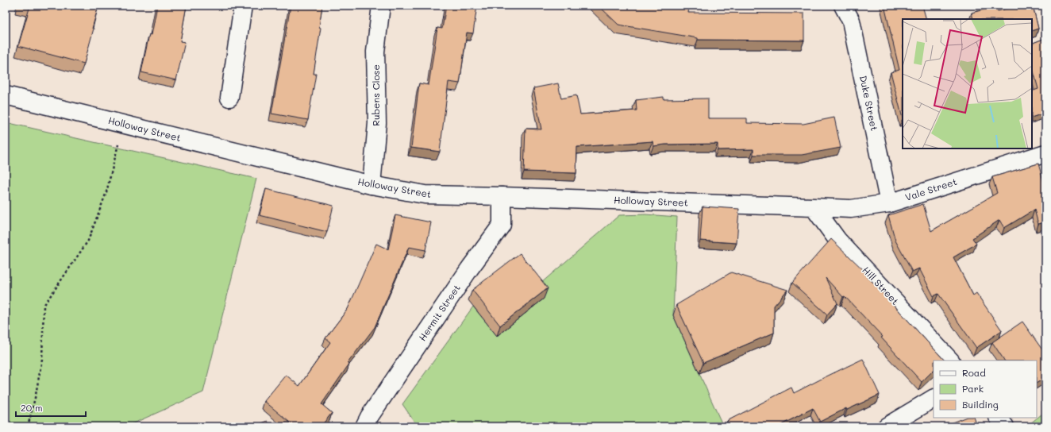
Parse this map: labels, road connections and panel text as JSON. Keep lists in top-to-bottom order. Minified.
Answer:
{"streets":{"street":["Rubens Close","Duke Street","Holloway Street","Vale Street","Hill Street","Hermit Street"]},"crossings":[["Rubens Close","Holloway Street"],["Duke Street","Vale Street"],["Holloway Street","Vale Street"],["Holloway Street","Hill Street"],["Holloway Street","Hermit Street"],["Vale Street","Hill Street"]],"legend":["Road","Park","Building"],"scale_bar":"20 m"}
